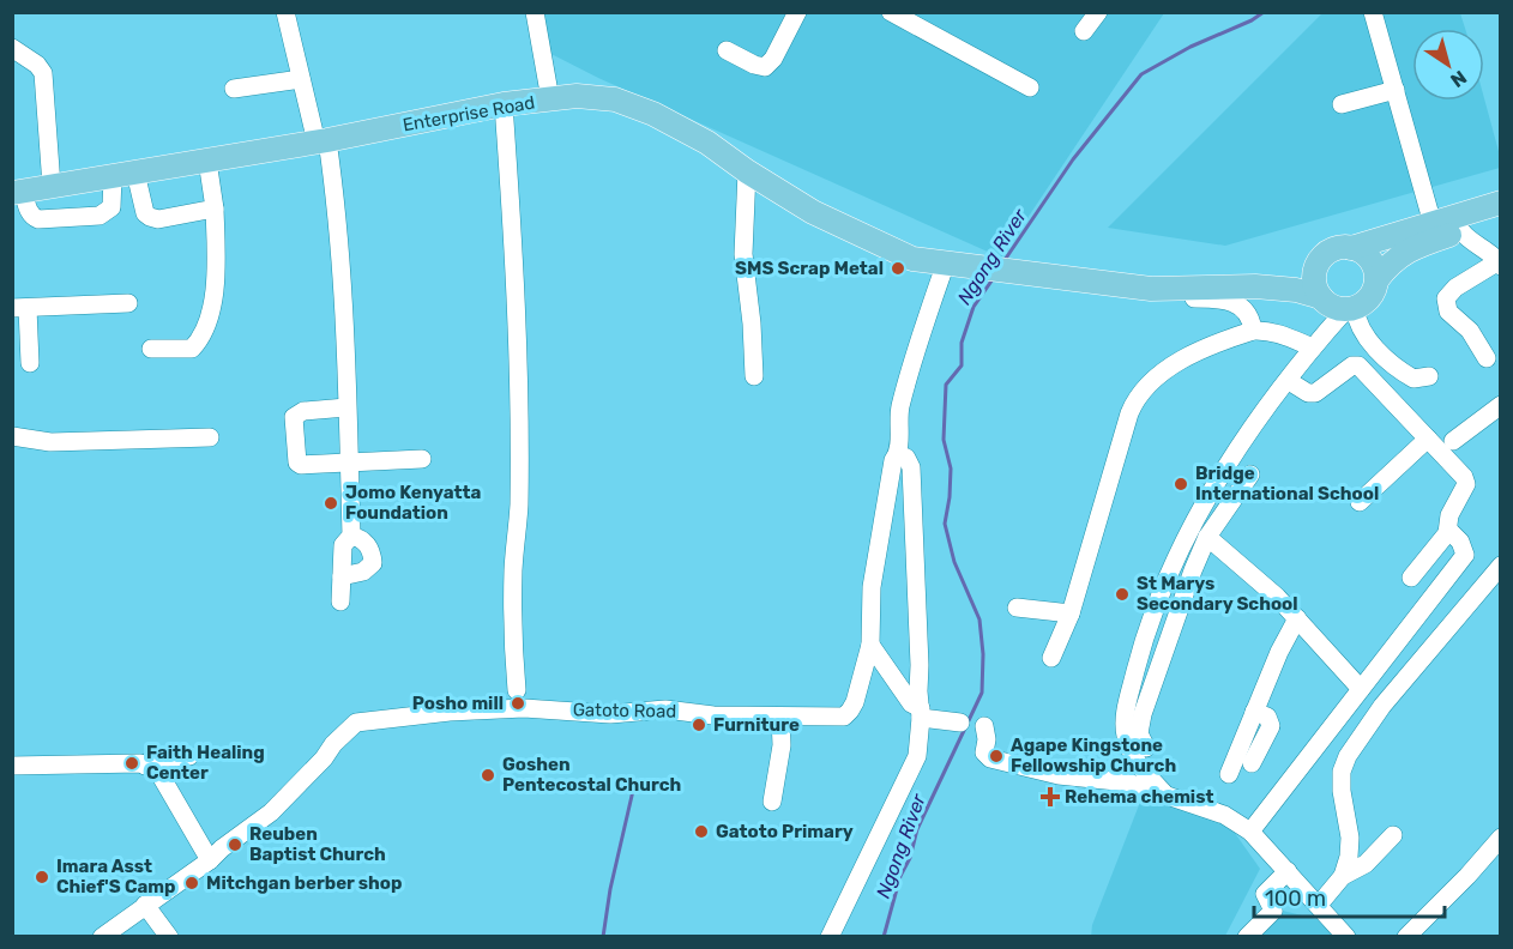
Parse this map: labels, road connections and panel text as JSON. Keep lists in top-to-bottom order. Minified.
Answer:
{"streets":{"main road":["Enterprise Road"],"street":["Gatoto Road"]},"crossings":[["Enterprise Road","Gatoto Road"]],"water":["Ngong River"],"places":{"other":["SMS Scrap Metal","Bridge International School","Jomo Kenyatta Foundation","St Marys Secondary School","Posho mill","Furniture","Agape Kingstone Fellowship Church","Faith Healing Center","Goshen Pentecostal Church","Gatoto Primary","Reuben Baptist Church","Imara Asst Chief'S Camp","Mitchgan berber shop"],"health":["Rehema chemist"]},"scale_bar":"100 m","north":"bottom right"}
